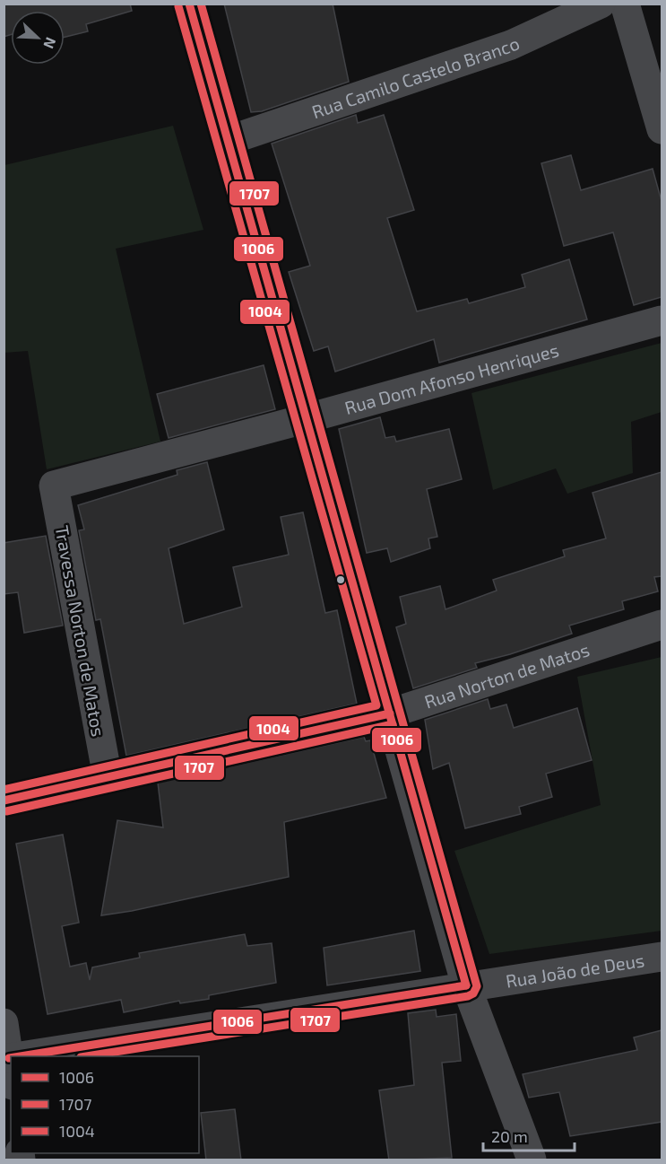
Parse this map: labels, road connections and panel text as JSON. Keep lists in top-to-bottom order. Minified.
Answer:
{"streets":{"street":["Rua Camilo Castelo Branco","Rua Dom Afonso Henriques","Travessa Norton de Matos","Rua Norton de Matos","Rua João de Deus"]},"crossings":[["Rua Dom Afonso Henriques","Travessa Norton de Matos"],["Travessa Norton de Matos","Rua Norton de Matos"]],"lines":["transit line 1006","transit line 1707","transit line 1004"],"legend":["1006","1707","1004"],"scale_bar":"20 m","north":"bottom right"}
